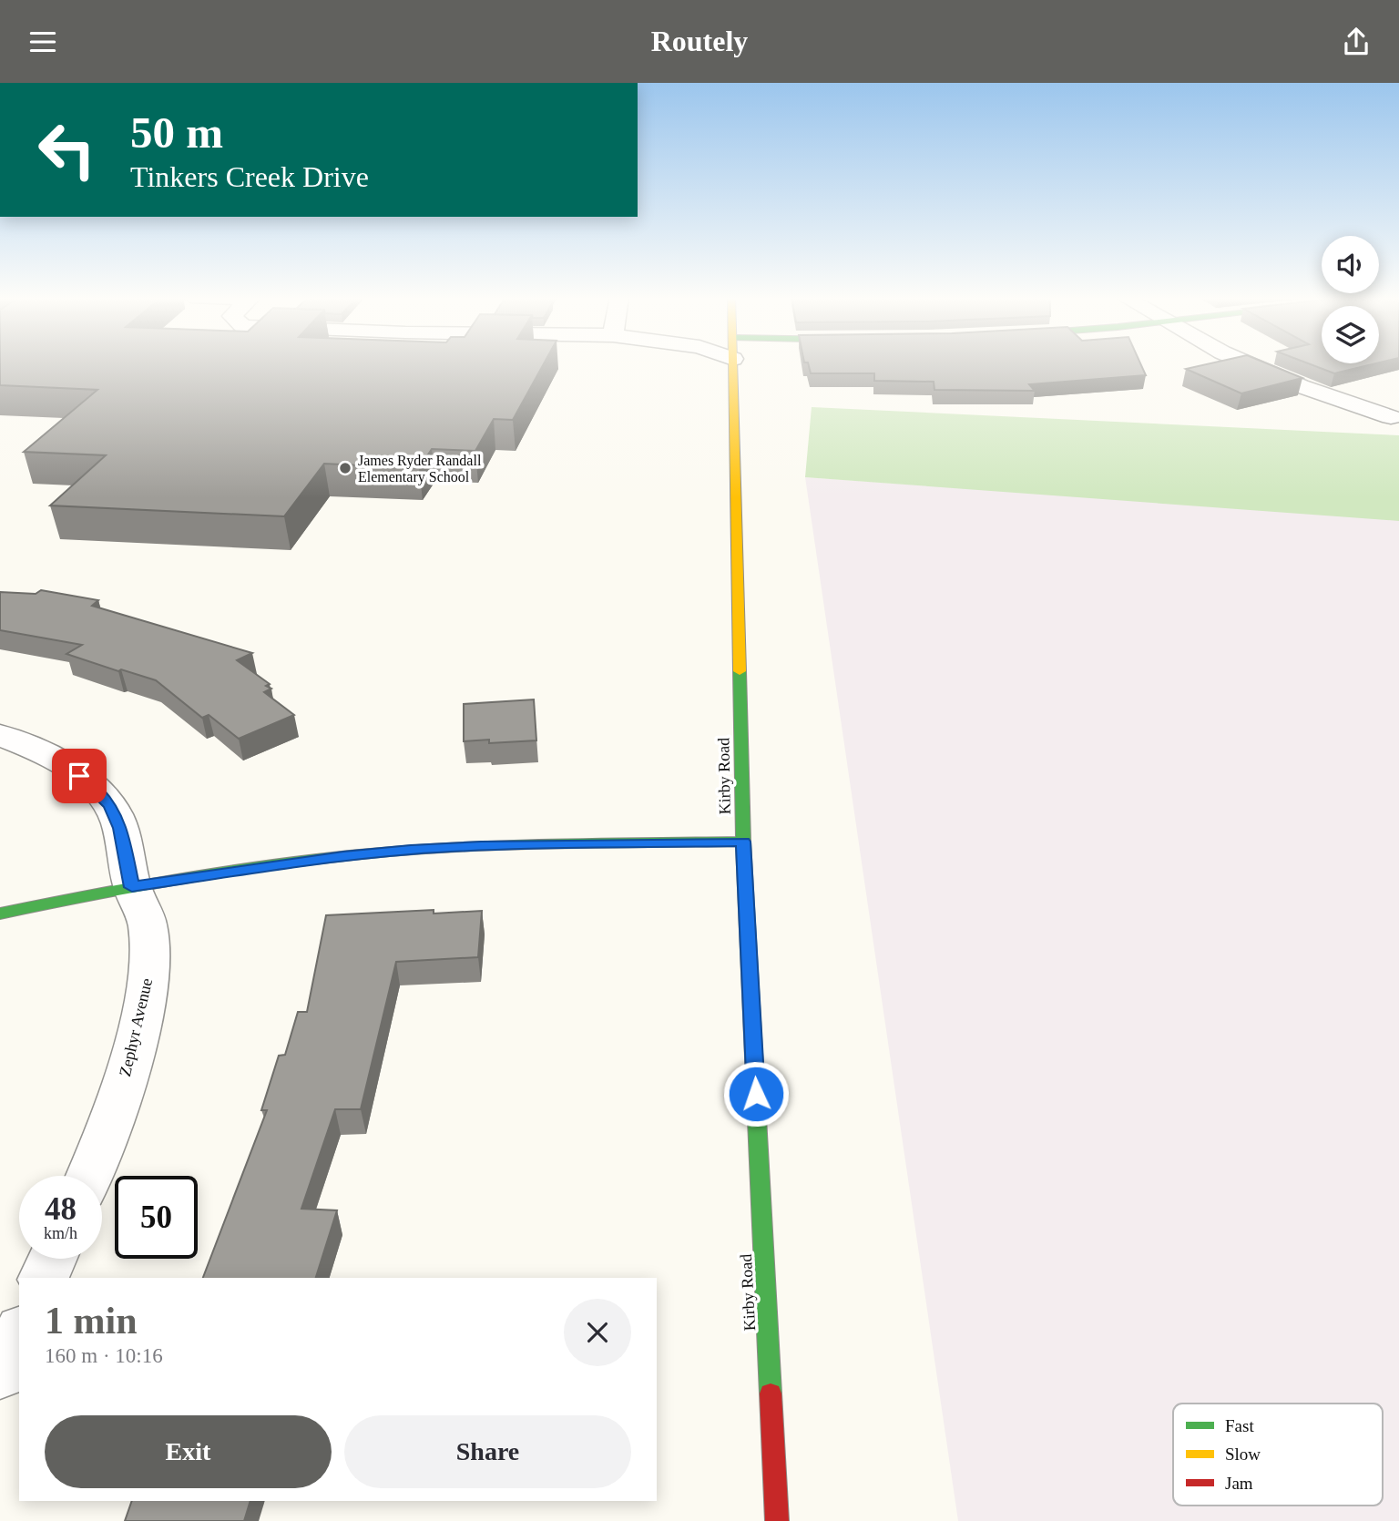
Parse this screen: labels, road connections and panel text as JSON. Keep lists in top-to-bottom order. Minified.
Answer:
{"streets":{"main road":["Kirby Road"],"street":["Zephyr Avenue"]},"places":["James Ryder Randall Elementary School"],"legend":["Fast","Slow","Jam"],"page":{"header":"Routely","turn":["50 m","Tinkers Creek Drive"],"speed":"48 km/h","limit":"50","heading":["1 min","160 m · 10:16"],"buttons":["Exit","Share"]}}
